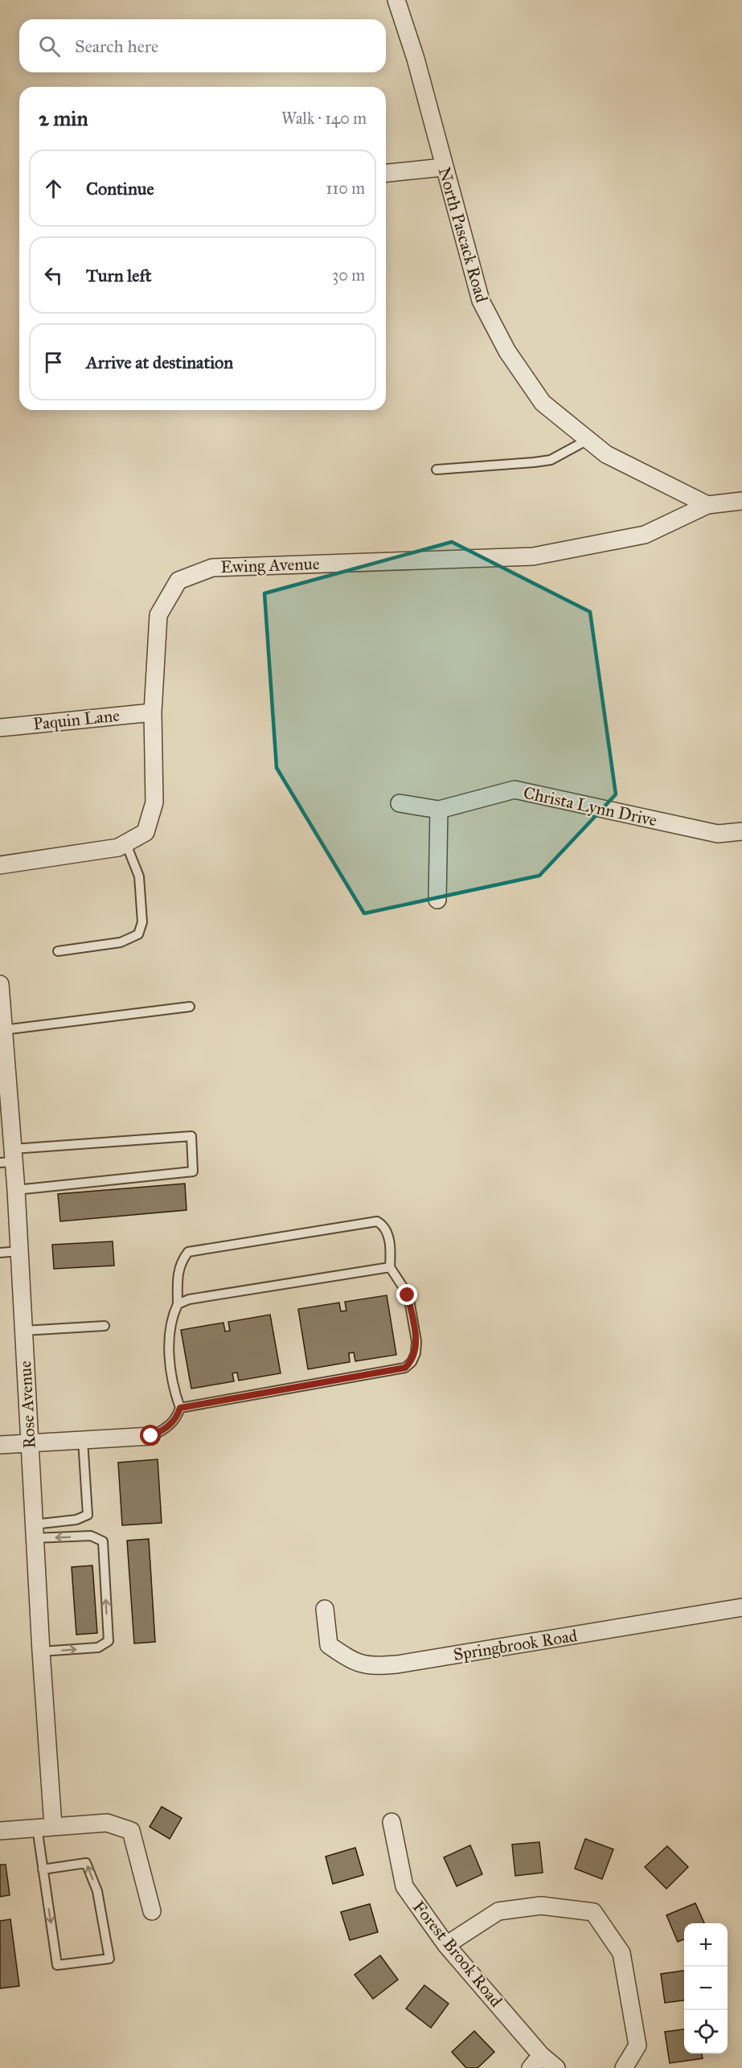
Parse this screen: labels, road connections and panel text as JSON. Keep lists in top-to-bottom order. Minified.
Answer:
{"streets":{"street":["North Pascack Road","Ewing Avenue","Paquin Lane","Christa Lynn Drive","Rose Avenue","Springbrook Road","Forest Brook Road"]},"crossings":[["North Pascack Road","Ewing Avenue"],["Ewing Avenue","Paquin Lane"]],"page":{"search":"Search here","heading":["2 min","Walk · 140 m"],"list":[["Continue","110 m"],["Turn left","30 m"],"Arrive at destination"],"map_buttons":["+","−"]}}
